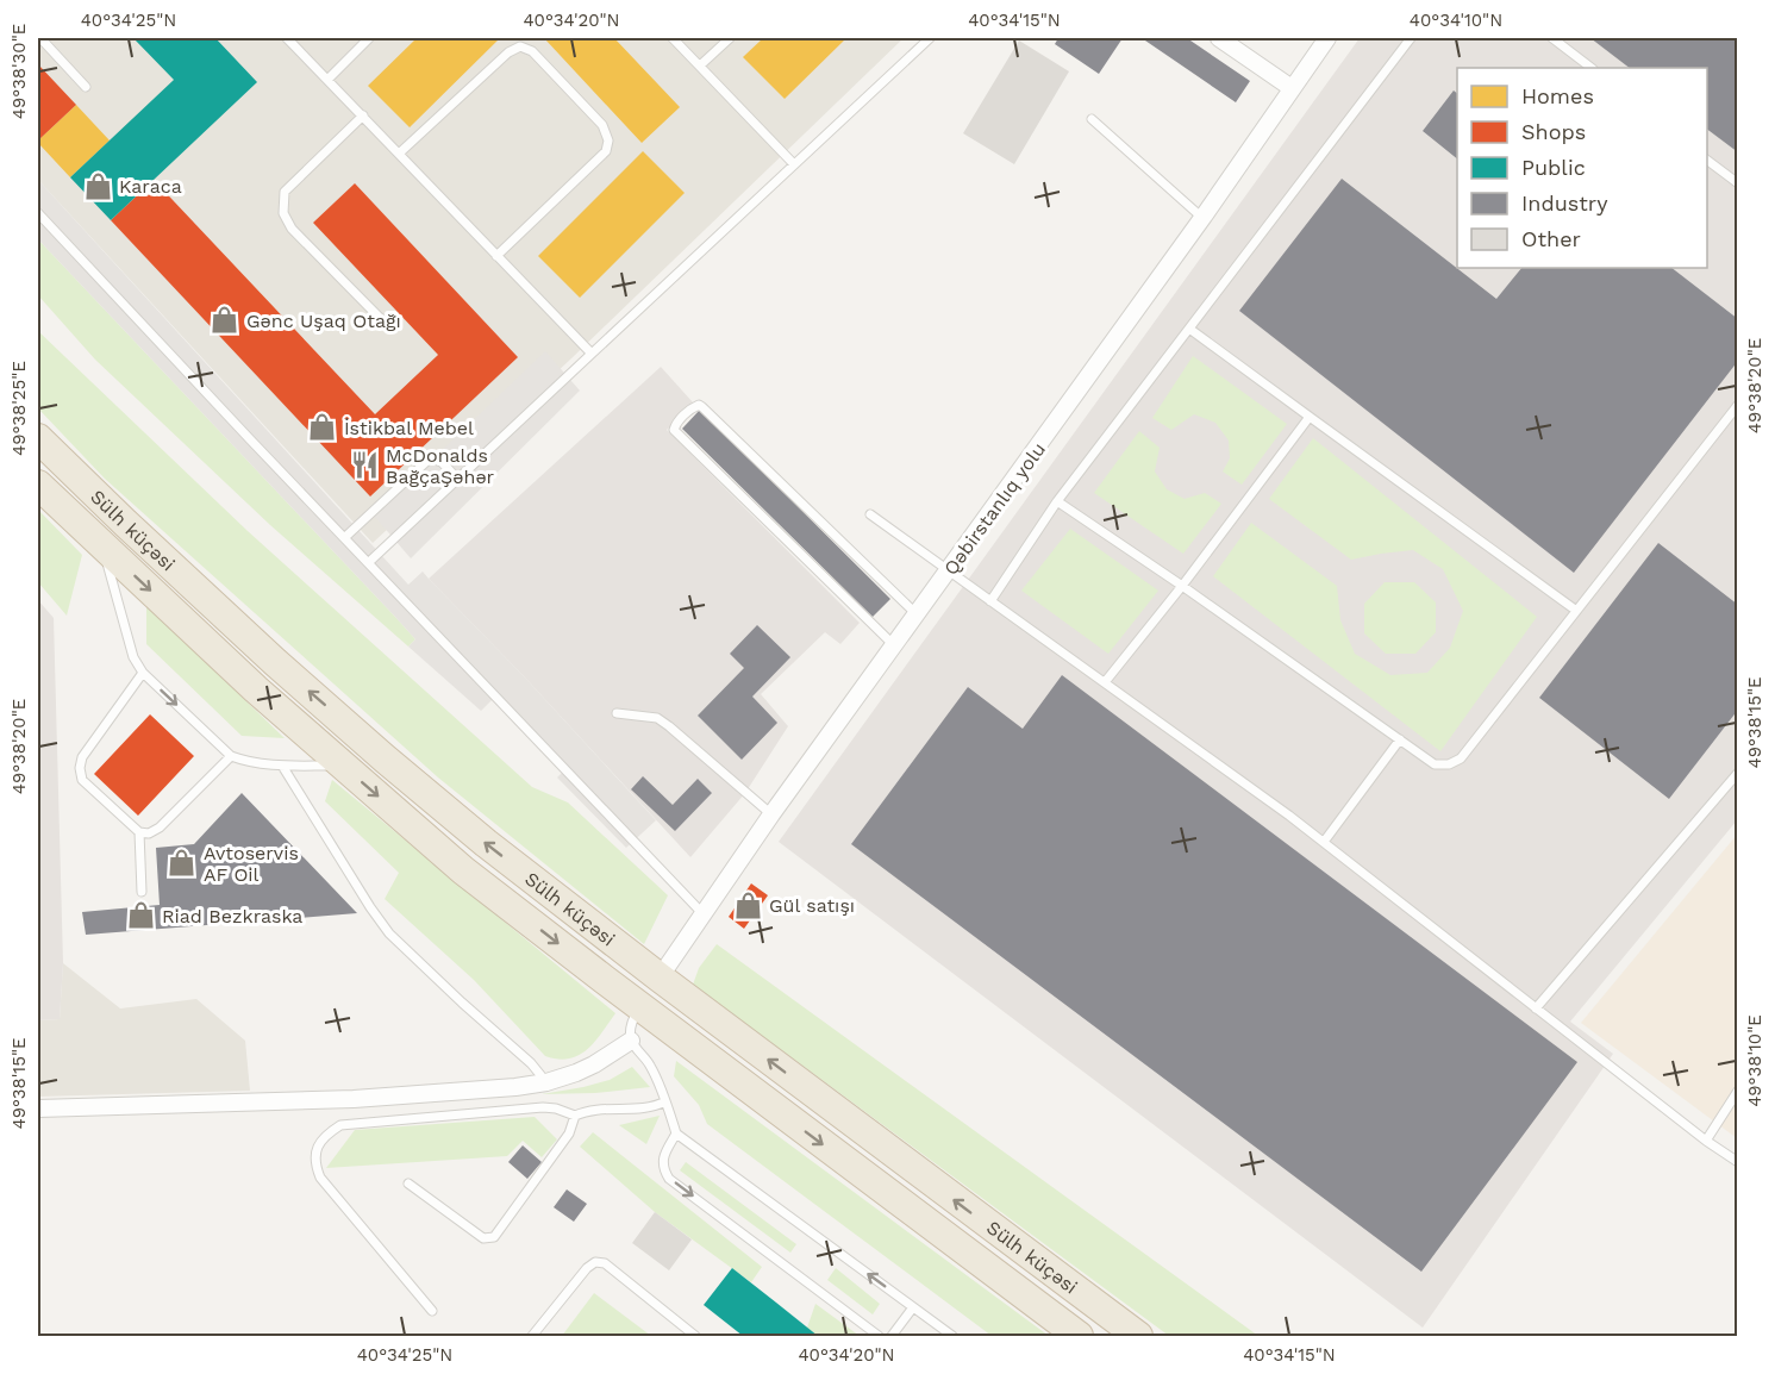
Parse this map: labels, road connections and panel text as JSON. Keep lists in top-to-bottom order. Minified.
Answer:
{"streets":{"highway":["Sülh küçəsi"],"street":["Qəbirstanlıq yolu"]},"crossings":[["Qəbirstanlıq yolu","Sülh küçəsi"]],"places":{"shop":["Karaca","Gənc Uşaq Otağı","İstikbal Mebel","Avtoservis AF Oil","Gül satışı","Riad Bezkraska"],"restaurant":["McDonalds BağçaŞəhər"]},"legend":["Homes","Shops","Public","Industry","Other"],"coordinates":["40°34'25\"N","40°34'20\"N","40°34'15\"N","40°34'10\"N","49°38'30\"E","49°38'20\"E","49°38'25\"E","49°38'15\"E","49°38'10\"E"]}
